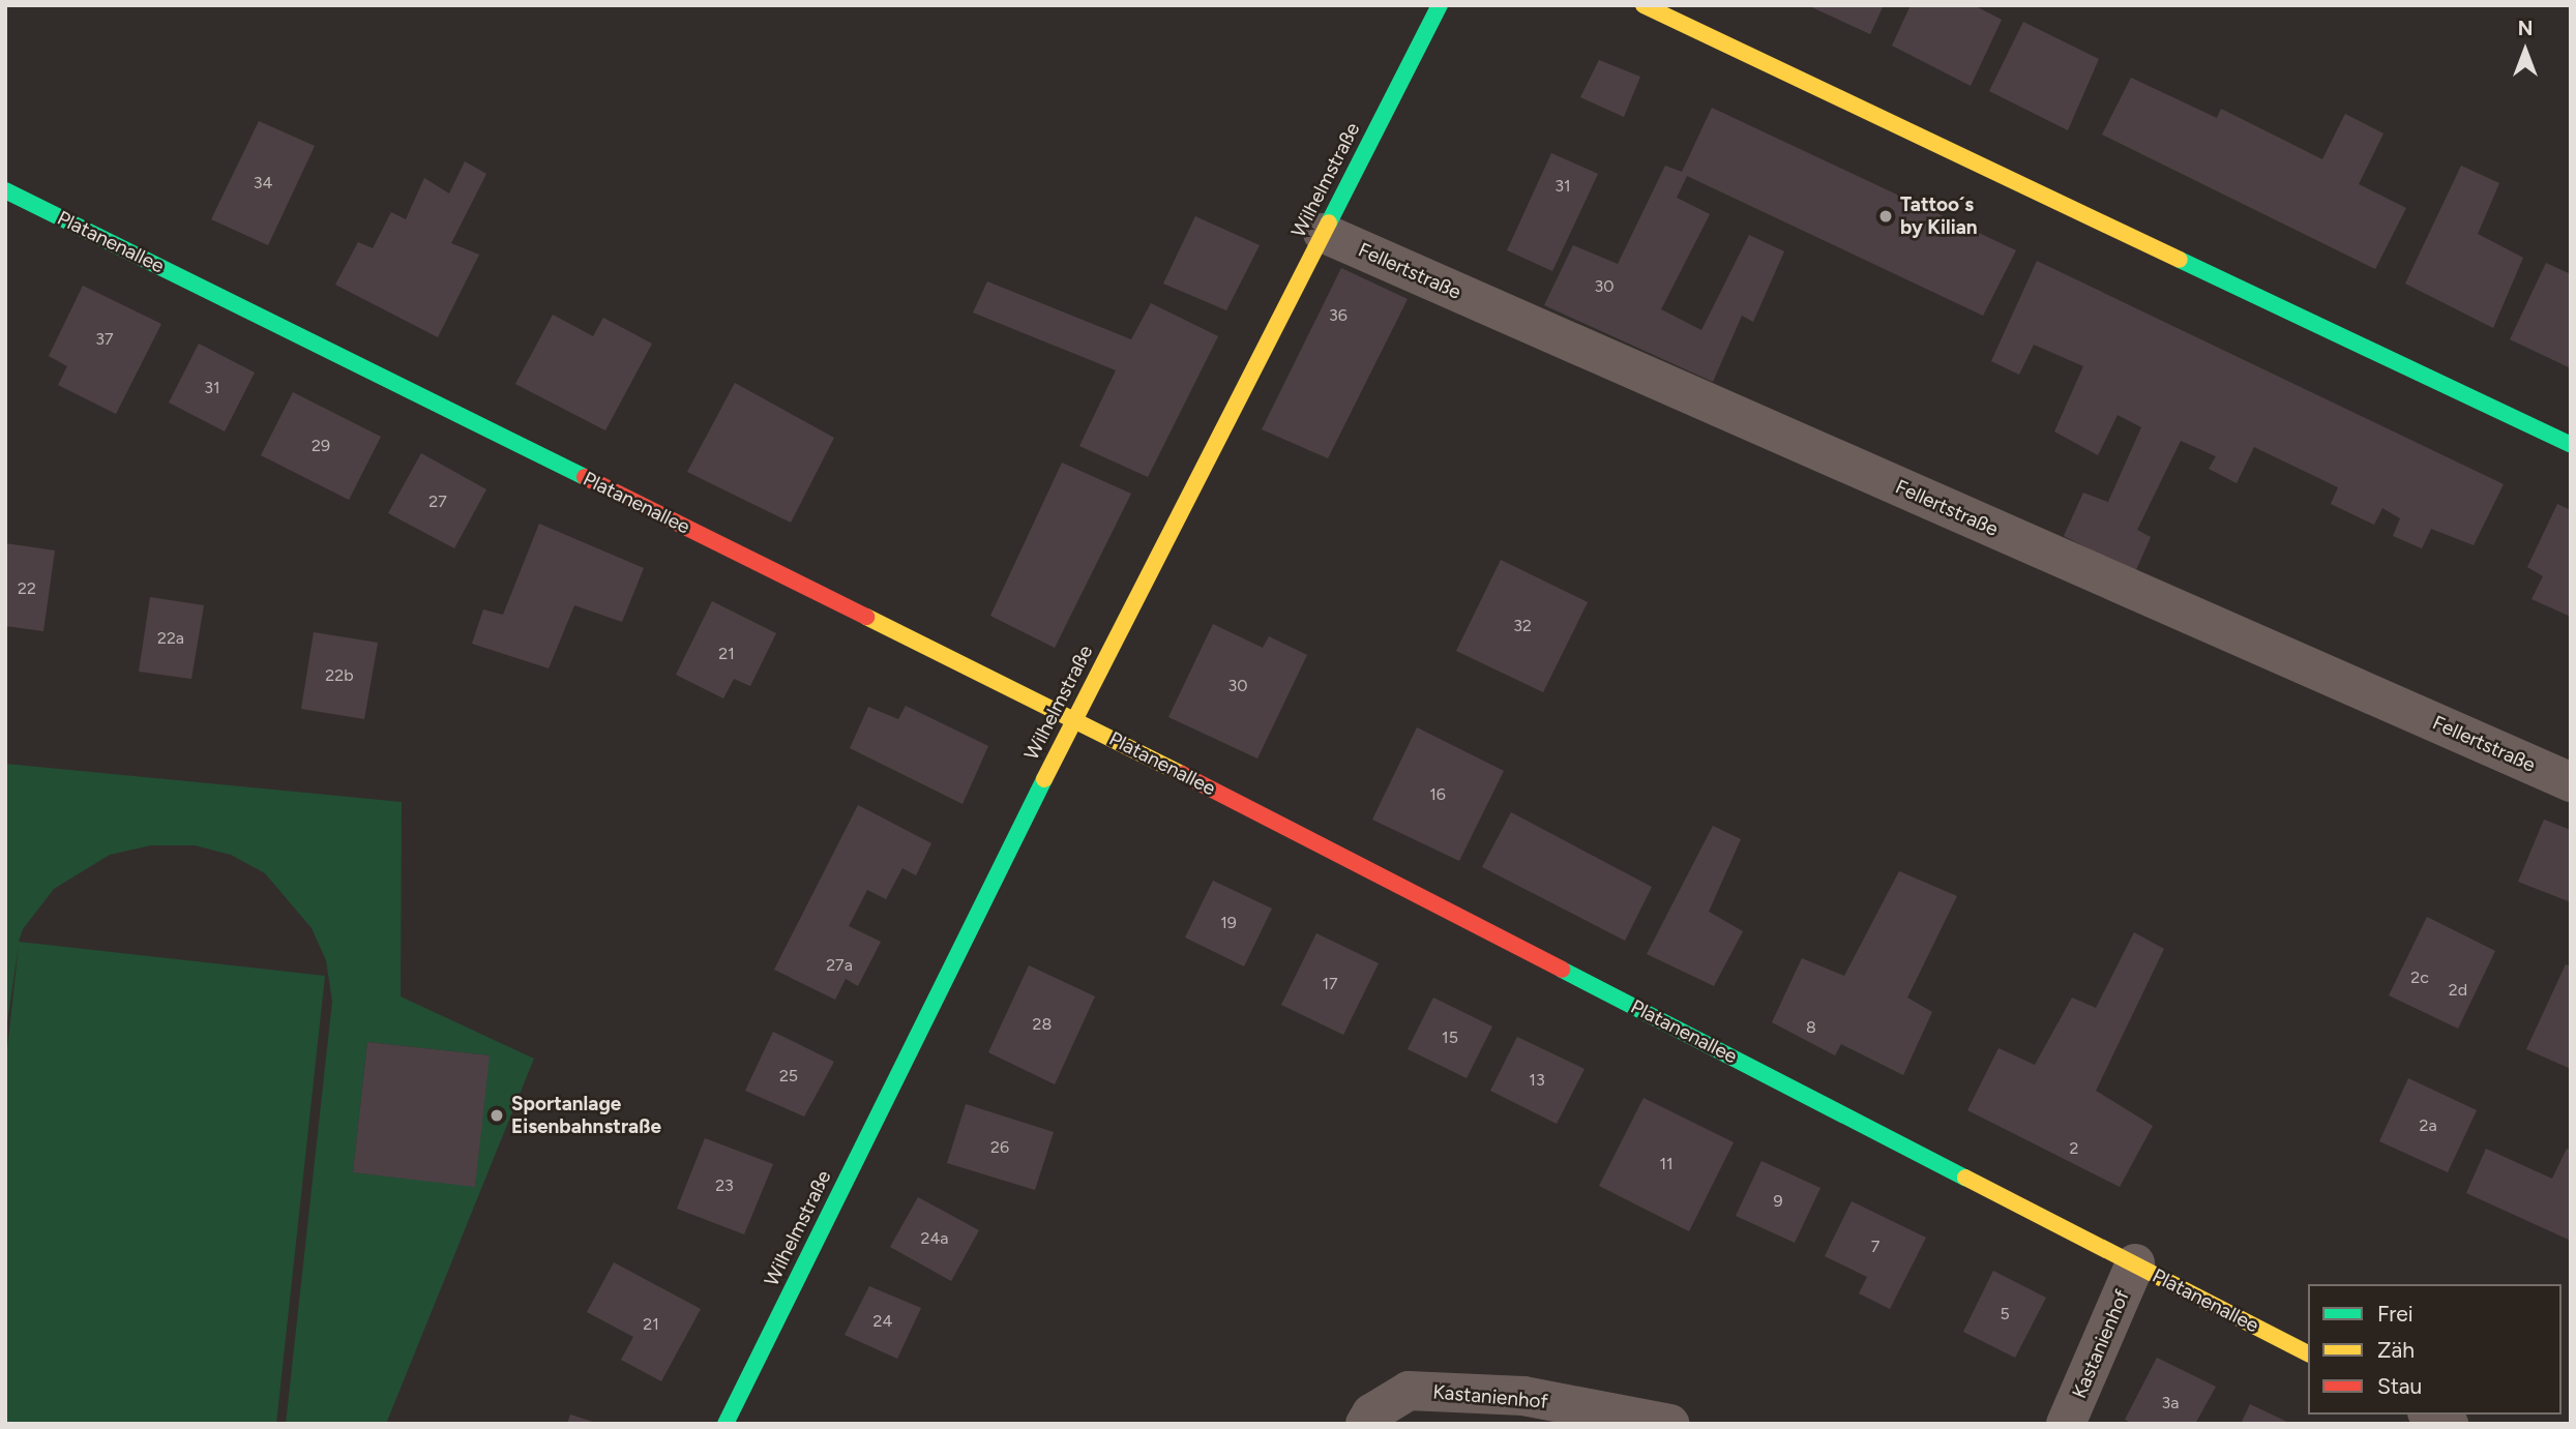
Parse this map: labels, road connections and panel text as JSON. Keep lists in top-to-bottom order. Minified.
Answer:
{"streets":{"street":["Wilhelmstraße","Platanenallee","Fellertstraße","Kastanienhof"]},"crossings":[["Wilhelmstraße","Platanenallee"],["Wilhelmstraße","Fellertstraße"],["Platanenallee","Kastanienhof"]],"places":["Tattoo´s by Kilian","Sportanlage Eisenbahnstraße"],"house_numbers":["34","31","30","36","37","31","29","27","22","32","22a","21","22b","30","16","19","27a","2c","17","2d","28","8","15","25","13","2a","26","2","11","23","9","24a","7","5","24","21","3a"],"legend":["Frei","Zäh","Stau"],"north":"top"}
